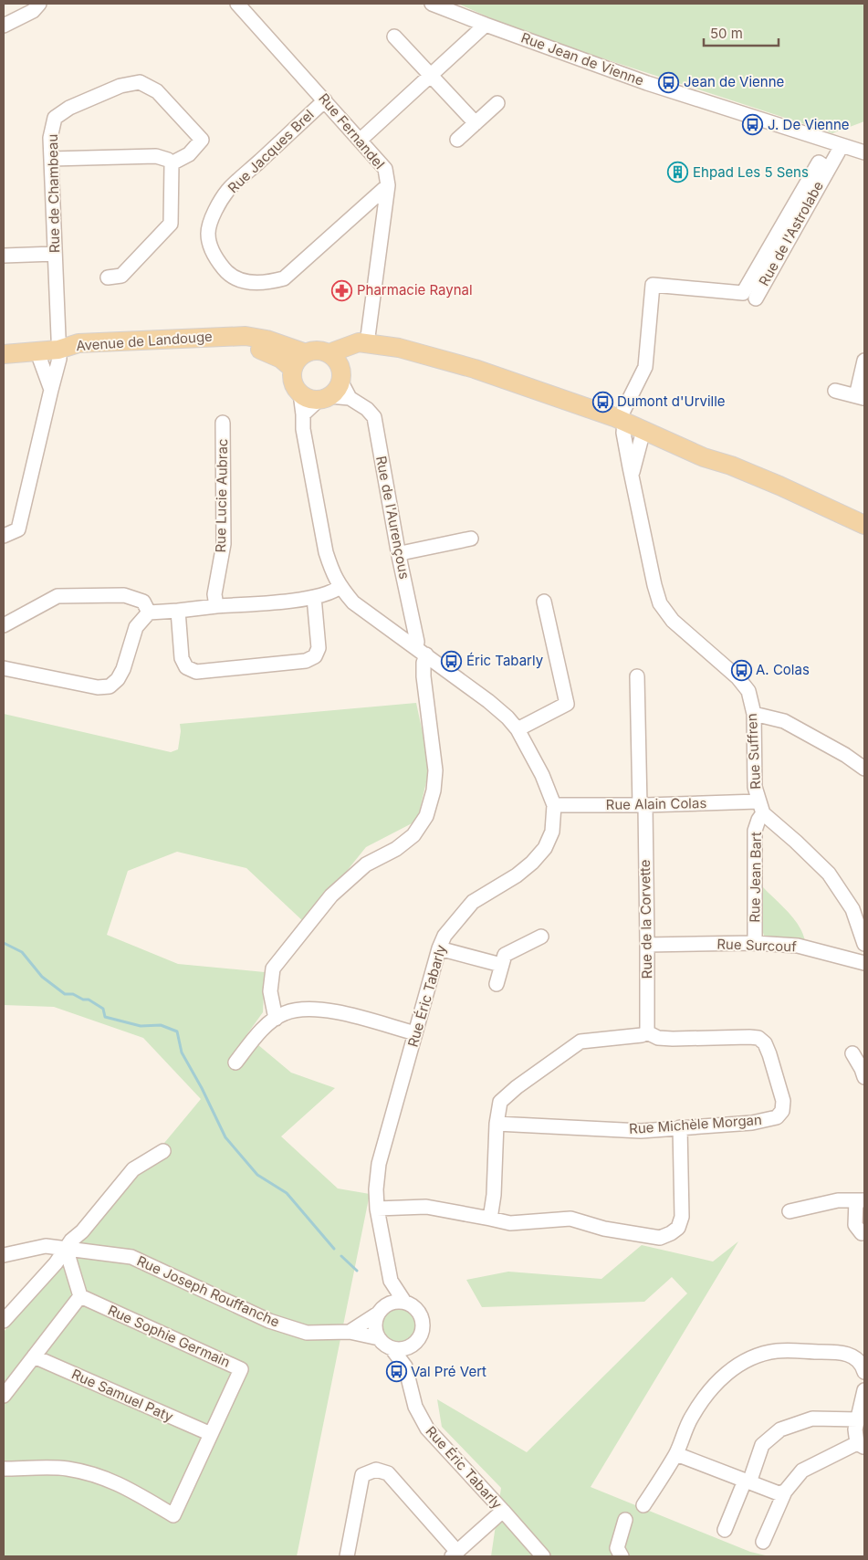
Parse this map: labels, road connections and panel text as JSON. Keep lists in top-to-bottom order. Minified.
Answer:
{"streets":{"main road":["Avenue de Landouge"],"street":["Rue Jean de Vienne","Rue Fernandel","Rue Jacques Brel","Rue de Chambeau","Rue de l'Astrolabe","Rue Lucie Aubrac","Rue de l'Aurençous","Rue Suffren","Rue Alain Colas","Rue Jean Bart","Rue de la Corvette","Rue Surcouf","Rue Éric Tabarly","Rue Michèle Morgan","Rue Joseph Rouffanche","Rue Sophie Germain","Rue Samuel Paty"]},"crossings":[["Rue Jean de Vienne","Rue de l'Astrolabe"],["Rue Fernandel","Rue Jacques Brel"],["Rue de Chambeau","Avenue de Landouge"],["Rue de l'Astrolabe","Rue Suffren"],["Avenue de Landouge","Rue de l'Aurençous"],["Avenue de Landouge","Rue Éric Tabarly"],["Rue de l'Aurençous","Rue Éric Tabarly"],["Rue Suffren","Rue Alain Colas"],["Rue Suffren","Rue Jean Bart"],["Rue Alain Colas","Rue Jean Bart"],["Rue Alain Colas","Rue de la Corvette"],["Rue Alain Colas","Rue Éric Tabarly"],["Rue Jean Bart","Rue Surcouf"],["Rue de la Corvette","Rue Surcouf"],["Rue de la Corvette","Rue Michèle Morgan"],["Rue Éric Tabarly","Rue Joseph Rouffanche"],["Rue Sophie Germain","Rue Samuel Paty"]],"places":{"bus stop":["Jean de Vienne","J. De Vienne","Dumont d'Urville","Éric Tabarly","A. Colas","Val Pré Vert"],"building":["Ehpad Les 5 Sens"],"pharmacy":["Pharmacie Raynal"]},"scale_bar":"50 m"}
